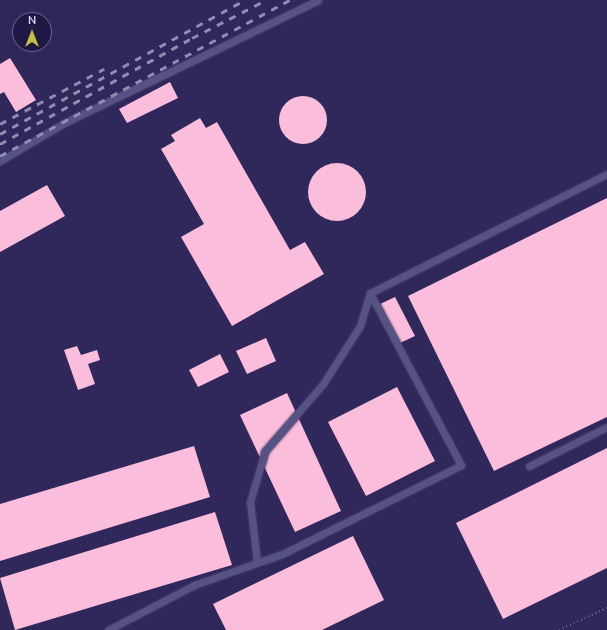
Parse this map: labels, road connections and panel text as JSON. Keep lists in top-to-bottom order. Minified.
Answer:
{"north":"top"}
